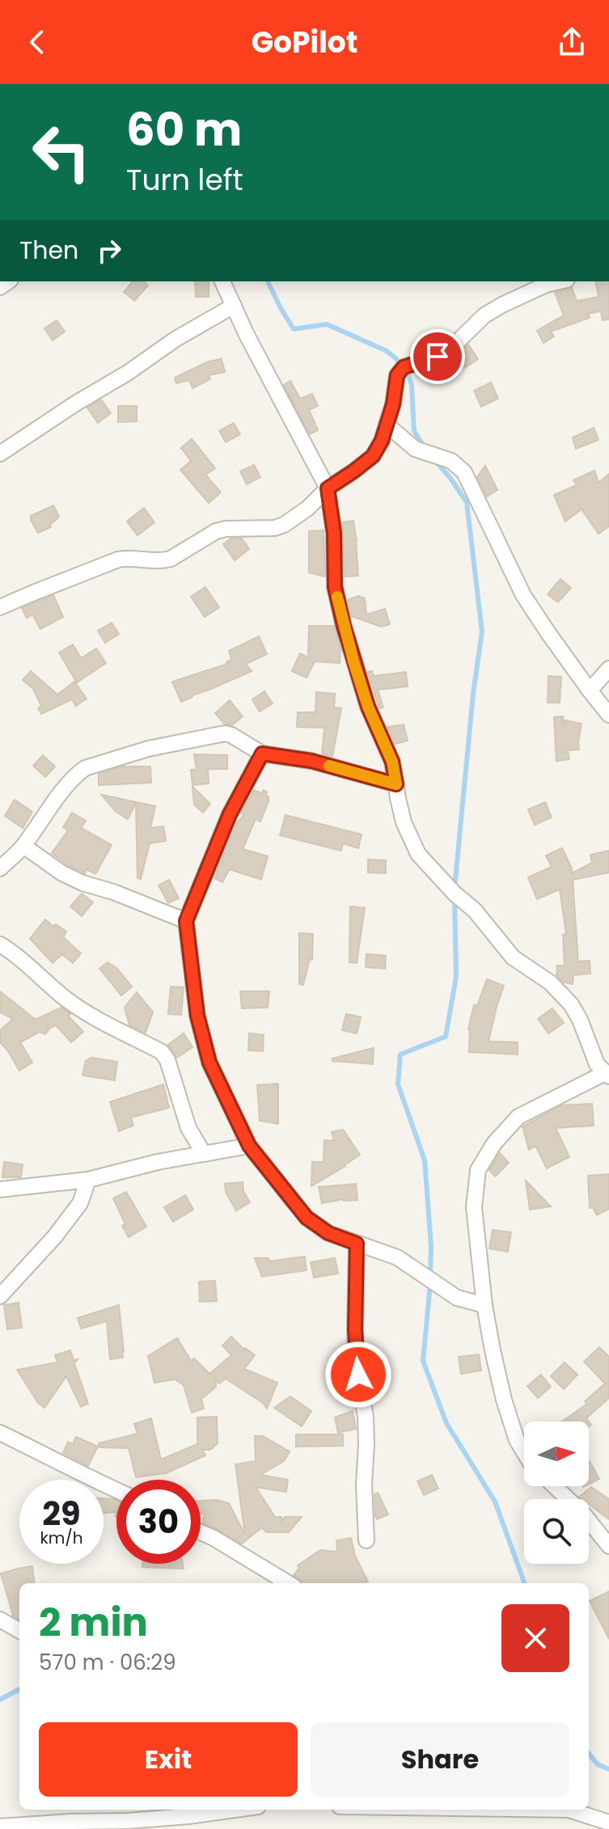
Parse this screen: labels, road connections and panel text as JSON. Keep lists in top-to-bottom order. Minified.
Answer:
{"north":"right","page":{"header":"GoPilot","turn":["60 m","Turn left"],"then":"Then","speed":"29 km/h","limit":"30","heading":["2 min","570 m · 06:29"],"buttons":["Exit","Share"]}}
